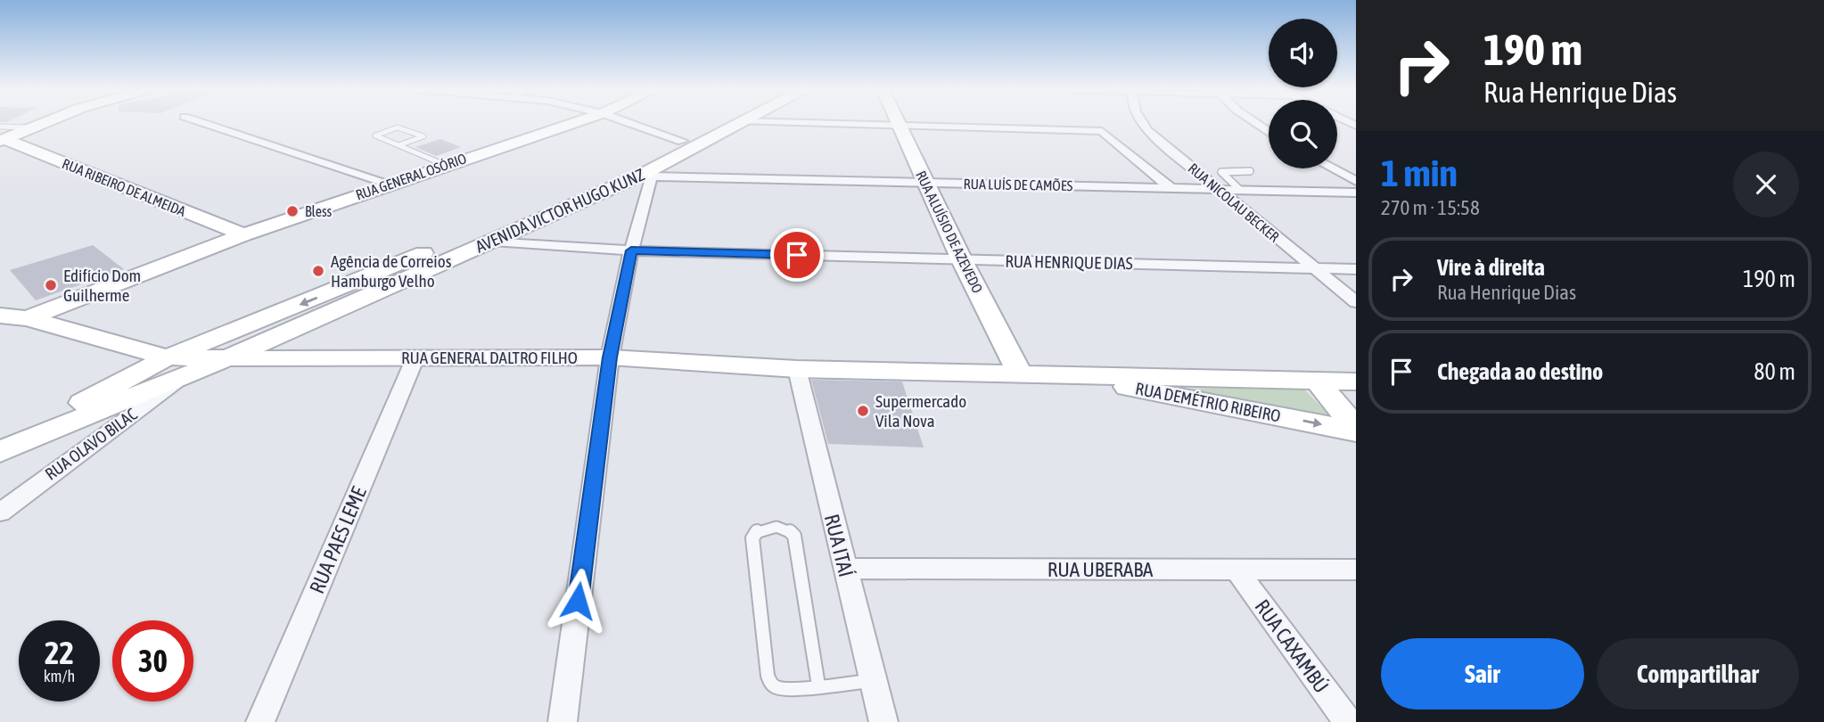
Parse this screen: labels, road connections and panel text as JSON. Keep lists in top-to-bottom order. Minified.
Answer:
{"streets":{"main road":["RUA GENERAL OSÓRIO","RUA RIBEIRO DE ALMEIDA","AVENIDA VICTOR HUGO KUNZ","RUA ALUÍSIO DE AZEVEDO","RUA GENERAL DALTRO FILHO","RUA DEMÉTRIO RIBEIRO"],"street":["RUA LUÍS DE CAMÕES","RUA NICOLAU BECKER","RUA HENRIQUE DIAS","RUA OLAVO BILAC","RUA PAES LEME","RUA ITAÍ","RUA UBERABA","RUA CAXAMBÚ"]},"crossings":[["RUA GENERAL OSÓRIO","RUA RIBEIRO DE ALMEIDA"],["RUA LUÍS DE CAMÕES","RUA NICOLAU BECKER"],["RUA LUÍS DE CAMÕES","AVENIDA VICTOR HUGO KUNZ"],["RUA LUÍS DE CAMÕES","RUA ALUÍSIO DE AZEVEDO"],["RUA NICOLAU BECKER","RUA HENRIQUE DIAS"],["AVENIDA VICTOR HUGO KUNZ","RUA HENRIQUE DIAS"],["AVENIDA VICTOR HUGO KUNZ","RUA GENERAL DALTRO FILHO"],["AVENIDA VICTOR HUGO KUNZ","RUA OLAVO BILAC"],["RUA ALUÍSIO DE AZEVEDO","RUA HENRIQUE DIAS"],["RUA ALUÍSIO DE AZEVEDO","RUA GENERAL DALTRO FILHO"],["RUA GENERAL DALTRO FILHO","RUA DEMÉTRIO RIBEIRO"],["RUA GENERAL DALTRO FILHO","RUA PAES LEME"],["RUA GENERAL DALTRO FILHO","RUA ITAÍ"],["RUA ITAÍ","RUA UBERABA"],["RUA UBERABA","RUA CAXAMBÚ"]],"places":["Bless","Agência de Correios Hamburgo Velho","Edifício Dom Guilherme","Supermercado Vila Nova"],"page":{"turn":["190 m","Rua Henrique Dias"],"heading":["1 min","270 m · 15:58"],"list":[{"name":"Vire à direita","note":"Rua Henrique Dias","value":"190 m"},{"name":"Chegada ao destino","value":"80 m"}],"speed":"22 km/h","limit":"30","buttons":["Sair","Compartilhar"]}}
